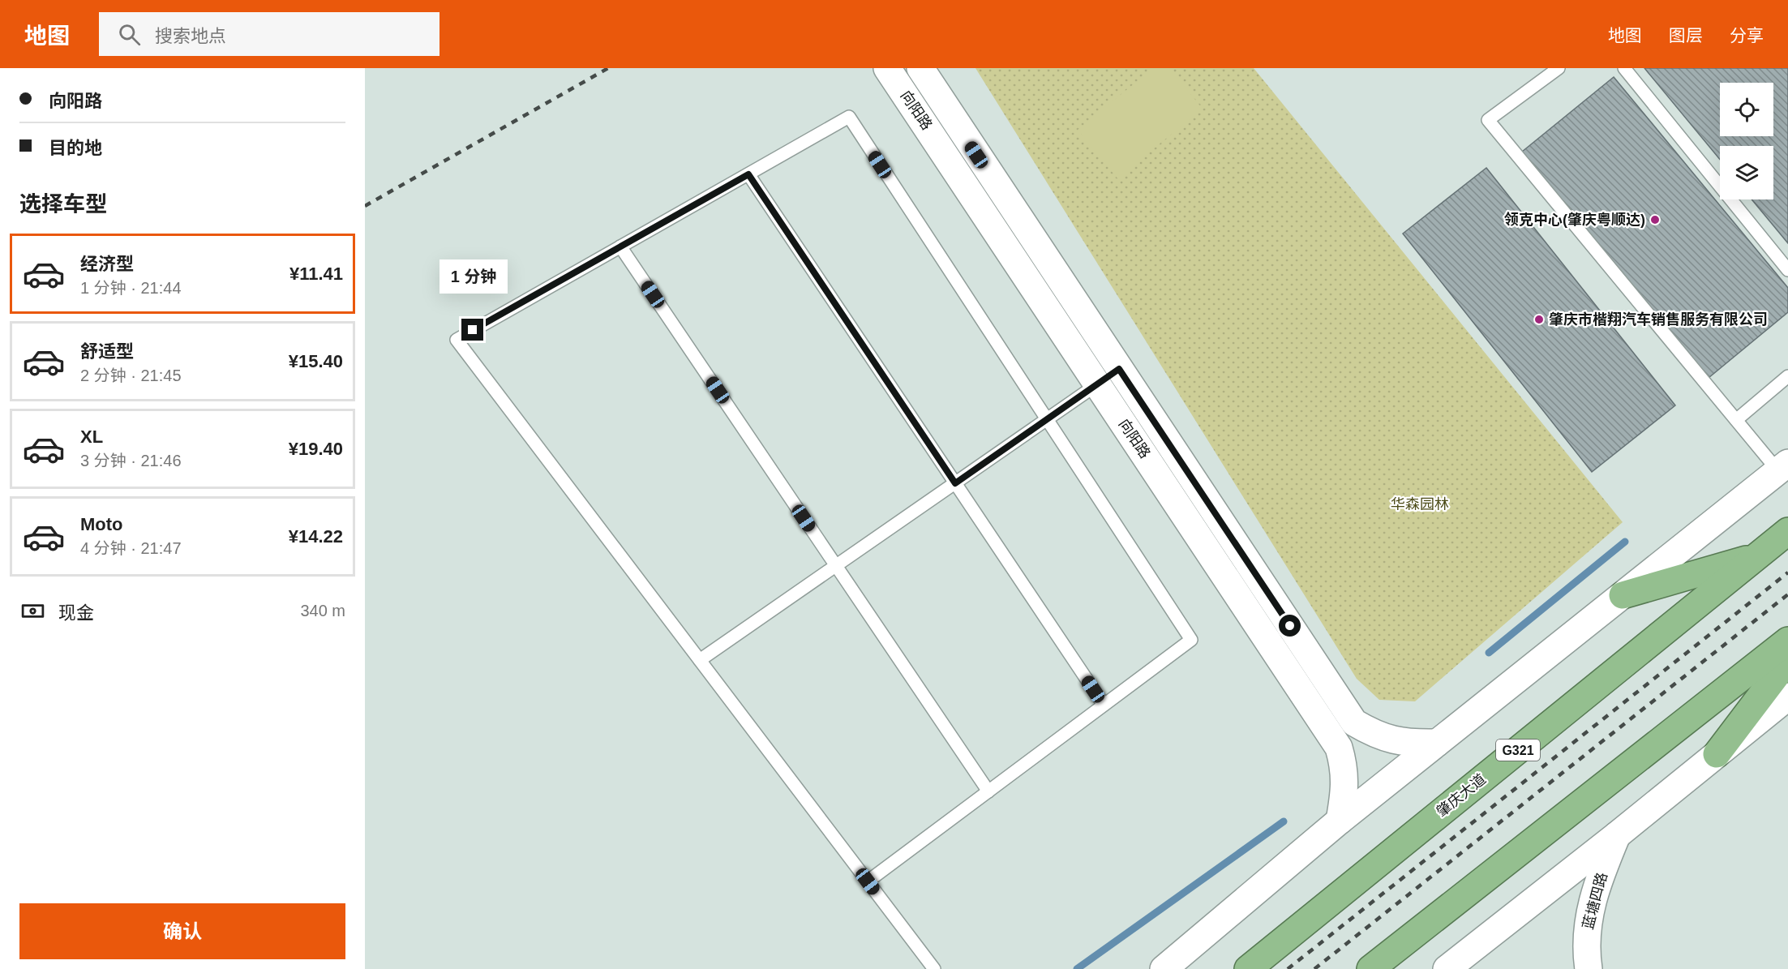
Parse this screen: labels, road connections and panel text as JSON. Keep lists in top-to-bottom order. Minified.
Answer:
{"streets":{"highway":["G321","肇庆大道"],"street":["向阳路","蓝塘四路"]},"parks":["华森园林"],"places":["领克中心(肇庆粤顺达)","肇庆市楷翔汽车销售服务有限公司"],"page":{"header":"地图","search":"搜索地点","nav":["地图","图层","分享"],"banner":["向阳路","目的地"],"heading":"选择车型","list":[{"name":"经济型","note":"1 分钟 · 21:44","value":"¥11.41"},{"name":"舒适型","note":"2 分钟 · 21:45","value":"¥15.40"},{"name":"XL","note":"3 分钟 · 21:46","value":"¥19.40"},{"name":"Moto","note":"4 分钟 · 21:47","value":"¥14.22"}],"bubble":"1 分钟","pay":["现金","340 m"],"buttons":"确认"}}
